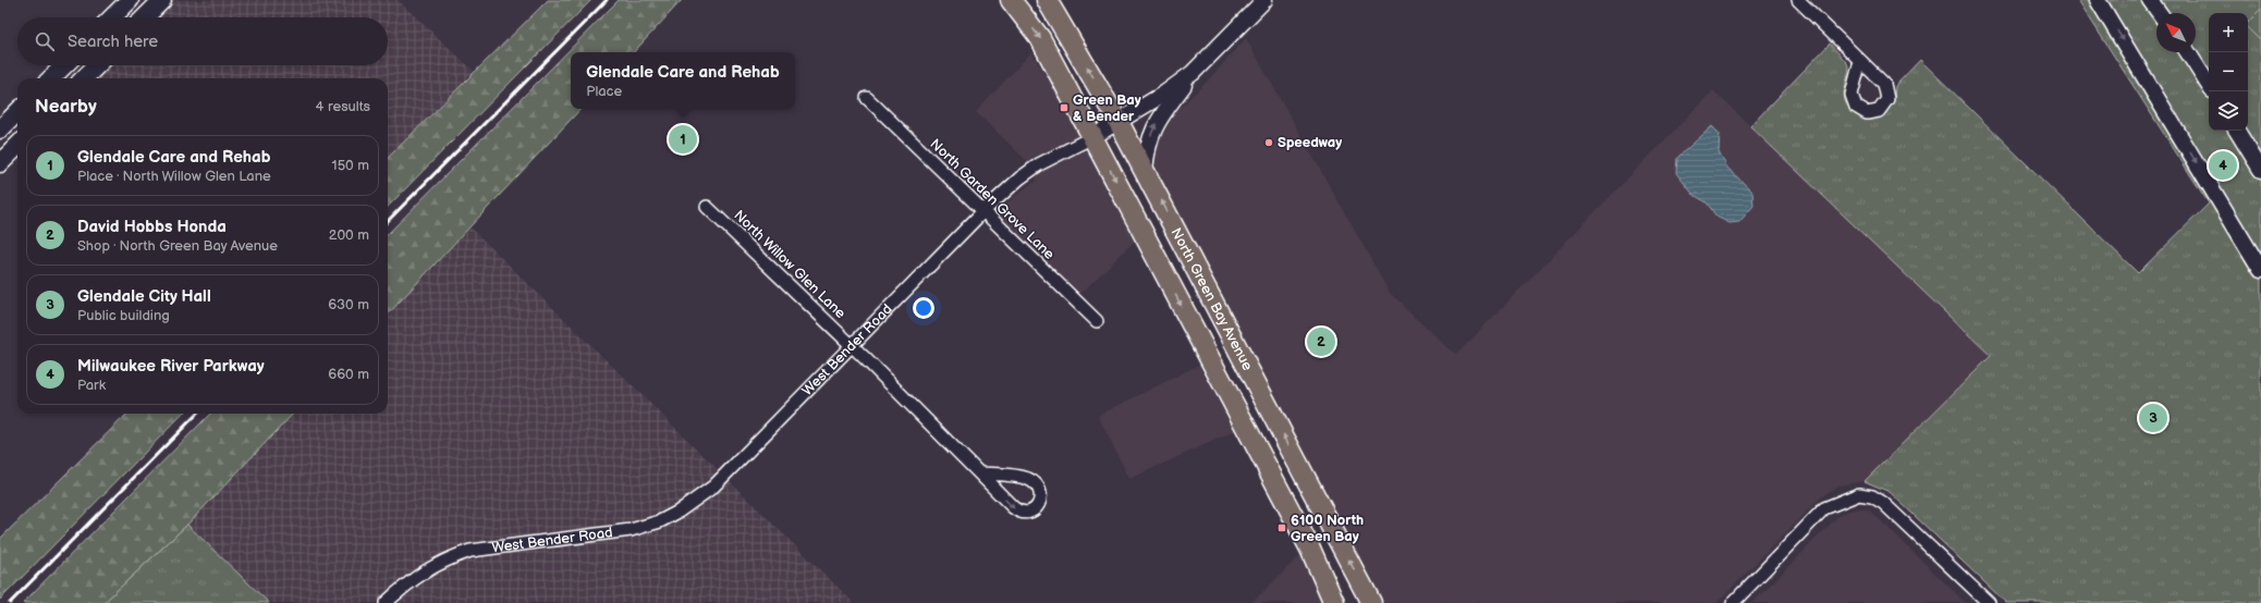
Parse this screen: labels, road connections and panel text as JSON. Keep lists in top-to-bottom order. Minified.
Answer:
{"streets":{"main road":["North Green Bay Avenue"],"street":["North Garden Grove Lane","North Willow Glen Lane","West Bender Road"]},"crossings":[["North Garden Grove Lane","West Bender Road"],["North Willow Glen Lane","West Bender Road"],["North Green Bay Avenue","West Bender Road"]],"places":{"transit":["Green Bay & Bender","6100 North Green Bay"],"other":["Speedway"]},"north":"top left","page":{"map_buttons":["+","−"],"search":"Search here","popup":["Glendale Care and Rehab","Place"],"heading":["Nearby","4 results"],"pins":["1","4","2","3"],"list":[{"mark":"1","name":"Glendale Care and Rehab","note":"Place · North Willow Glen Lane","value":"150 m"},{"mark":"2","name":"David Hobbs Honda","note":"Shop · North Green Bay Avenue","value":"200 m"},{"mark":"3","name":"Glendale City Hall","note":"Public building","value":"630 m"},{"mark":"4","name":"Milwaukee River Parkway","note":"Park","value":"660 m"}]}}
